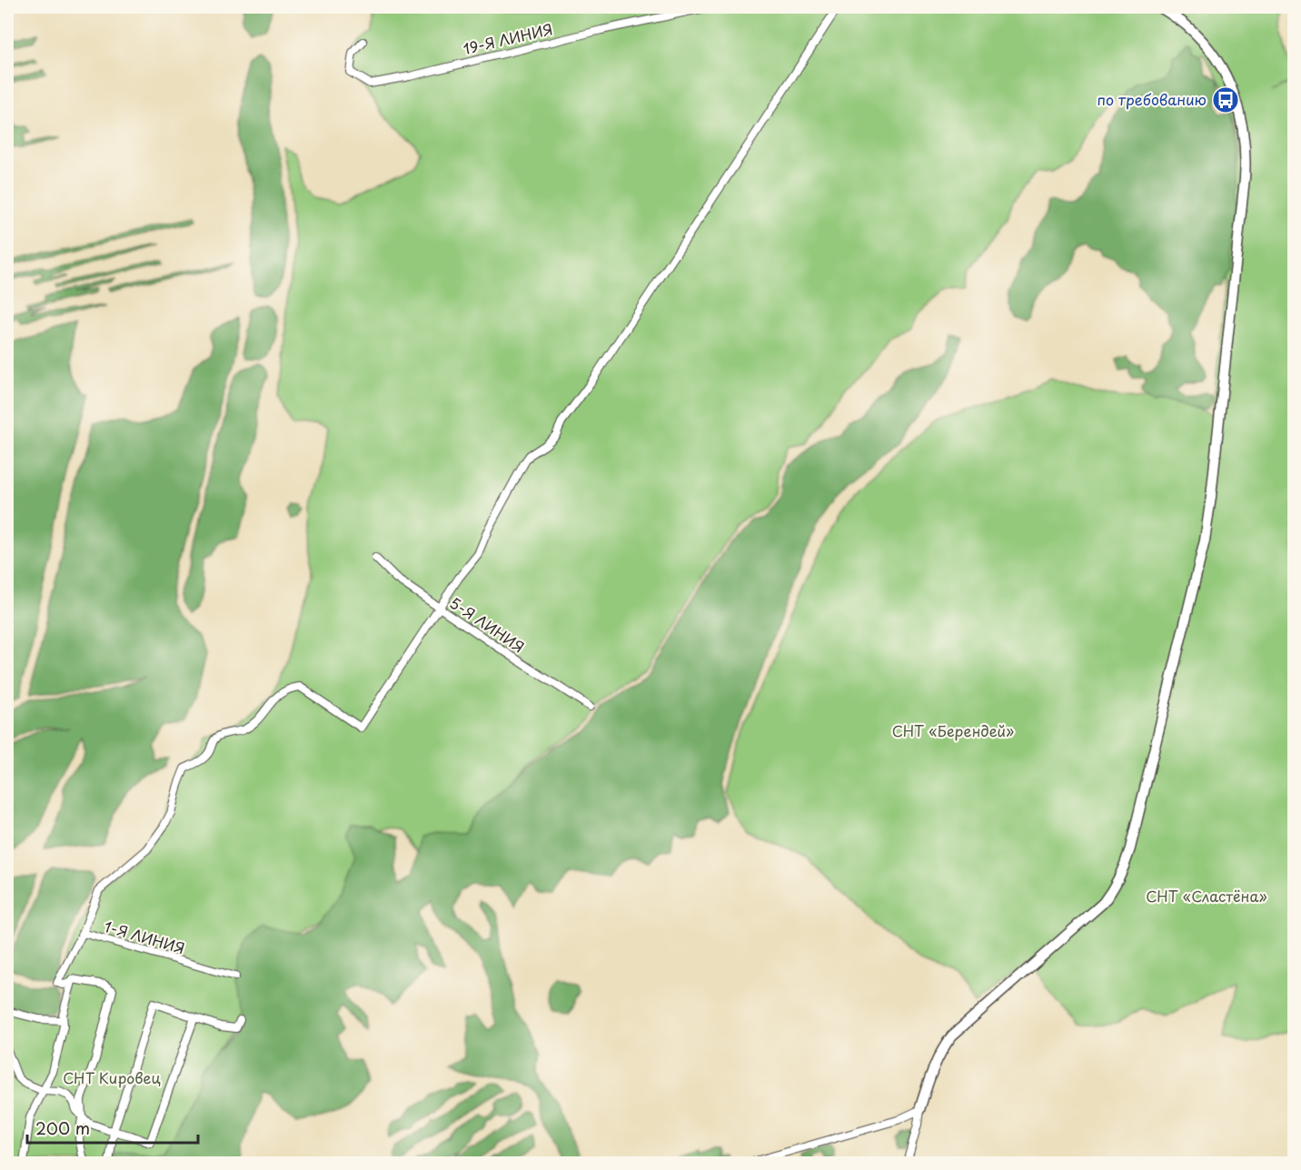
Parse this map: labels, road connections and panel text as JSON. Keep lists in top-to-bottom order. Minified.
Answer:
{"streets":{"street":["19-Я ЛИНИЯ","5-Я ЛИНИЯ","1-Я ЛИНИЯ"]},"parks":["СНТ «Берендей»","СНТ «Сластёна»","СНТ Кировец"],"places":{"bus stop":["по требованию"]},"scale_bar":"200 m"}
